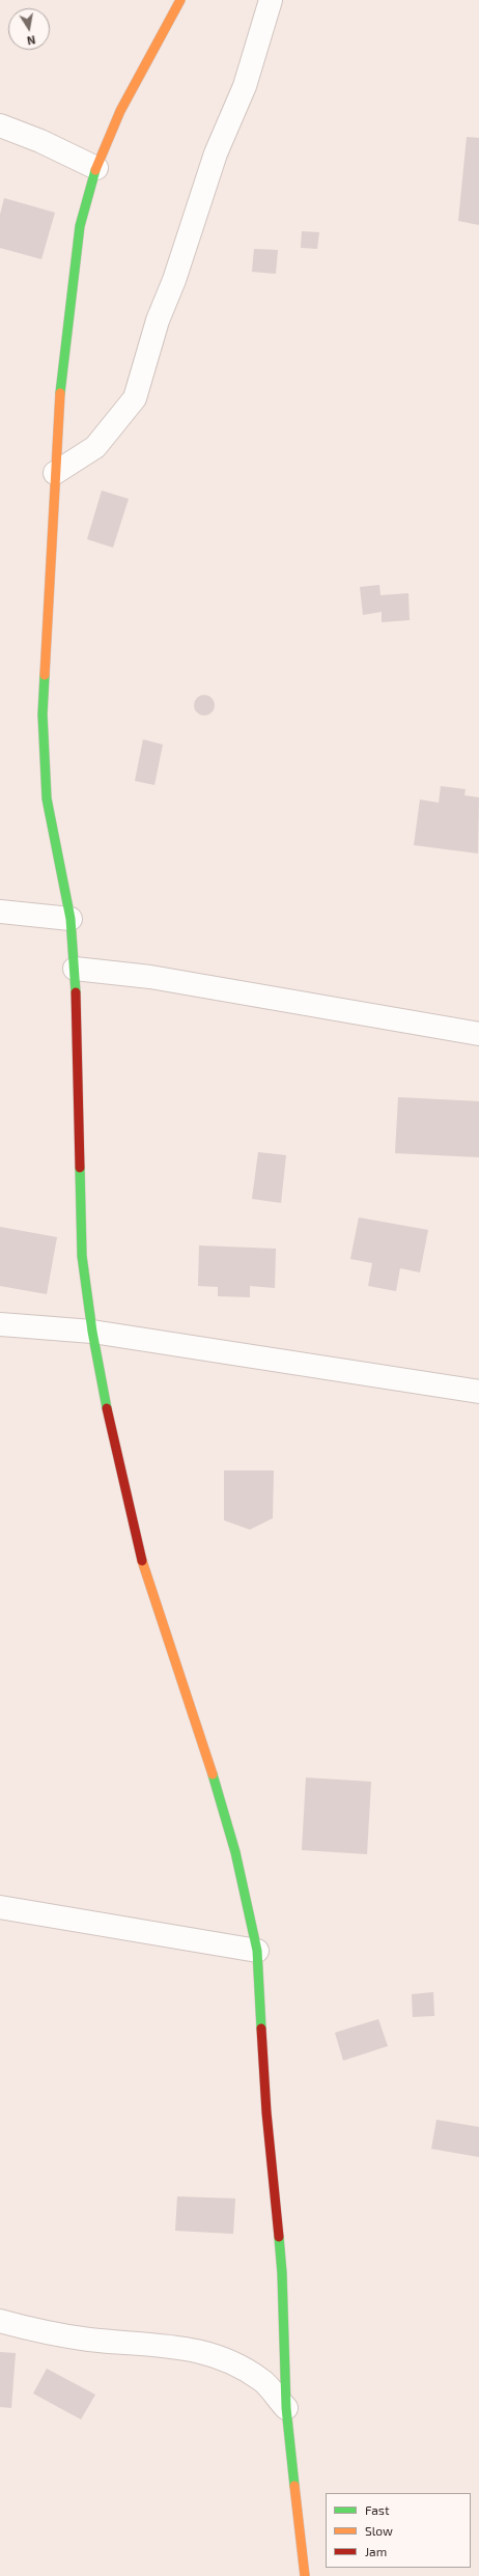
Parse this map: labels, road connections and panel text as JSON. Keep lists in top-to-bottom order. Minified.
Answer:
{"legend":["Fast","Slow","Jam"],"north":"bottom"}
